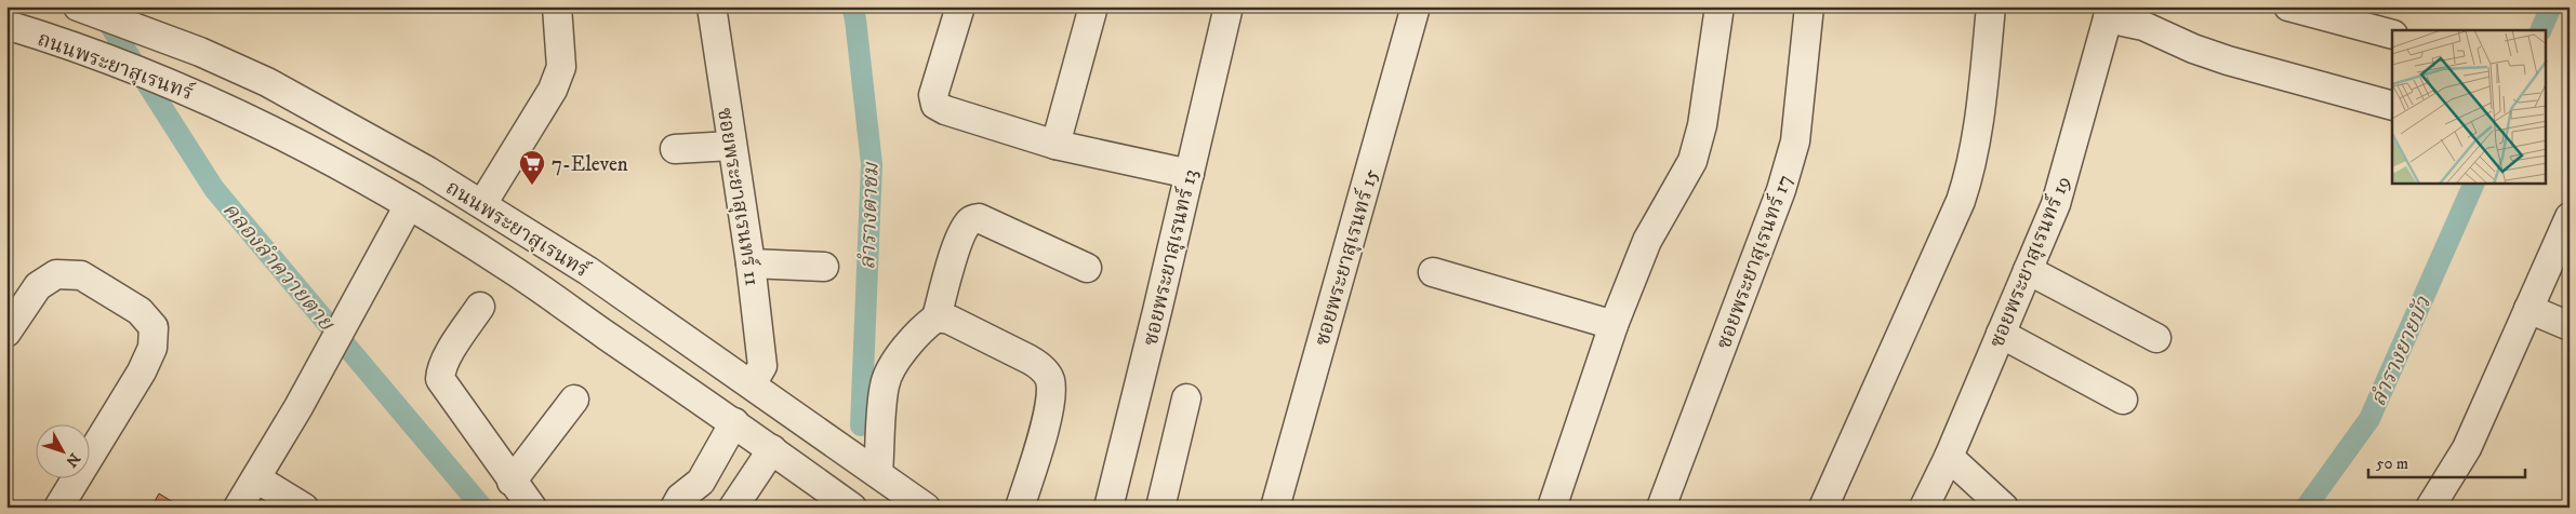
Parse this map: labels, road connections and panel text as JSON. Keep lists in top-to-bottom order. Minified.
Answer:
{"streets":{"street":["ถนนพระยาสุเรนทร์","ซอยพระยาสุเรนทร์ 11","ซอยพระยาสุเรนทร์ 13","ซอยพระยาสุเรนทร์ 15","ซอยพระยาสุเรนทร์ 17","ซอยพระยาสุเรนทร์ 19"]},"crossings":[["ถนนพระยาสุเรนทร์","ซอยพระยาสุเรนทร์ 11"]],"water":["ลำรางตาชม","คลองลำควายตาย","ลำรางยายบัว"],"places":{"supermarket":["7-Eleven"]},"scale_bar":"50 m","north":"bottom right"}
